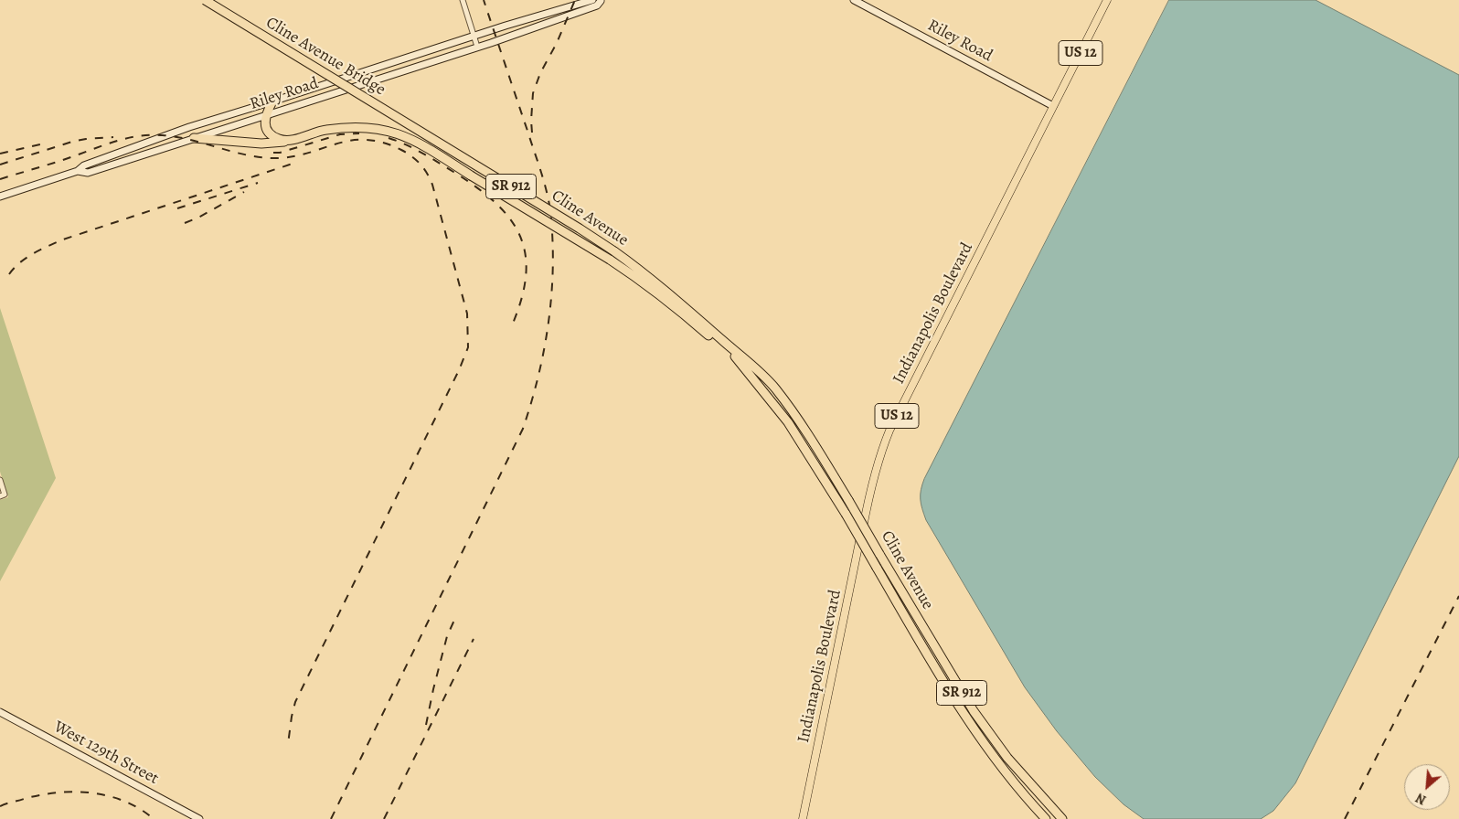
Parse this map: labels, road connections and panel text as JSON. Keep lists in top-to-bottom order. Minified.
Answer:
{"streets":{"highway":["Cline Avenue Bridge","SR 912","Cline Avenue"],"main road":["Riley Road","US 12","Indianapolis Boulevard","West 129th Street"]},"crossings":[["Riley Road","Indianapolis Boulevard"],["Cline Avenue Bridge","Cline Avenue"]],"north":"bottom left"}
